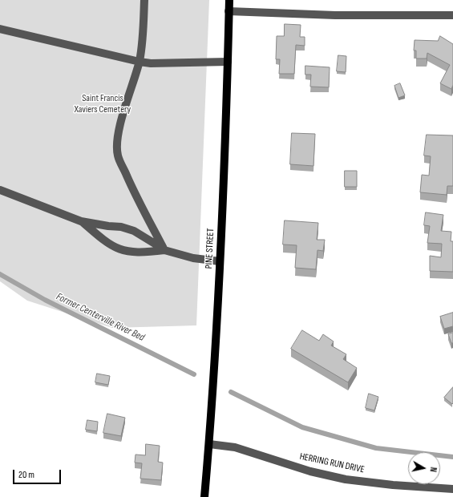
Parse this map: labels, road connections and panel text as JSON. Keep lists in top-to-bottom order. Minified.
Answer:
{"streets":{"main road":["PINE STREET"],"street":["HERRING RUN DRIVE"]},"crossings":[["PINE STREET","HERRING RUN DRIVE"]],"water":["Former Centerville River Bed"],"parks":["Saint Francis Xaviers Cemetery"],"scale_bar":"20 m","north":"right"}
